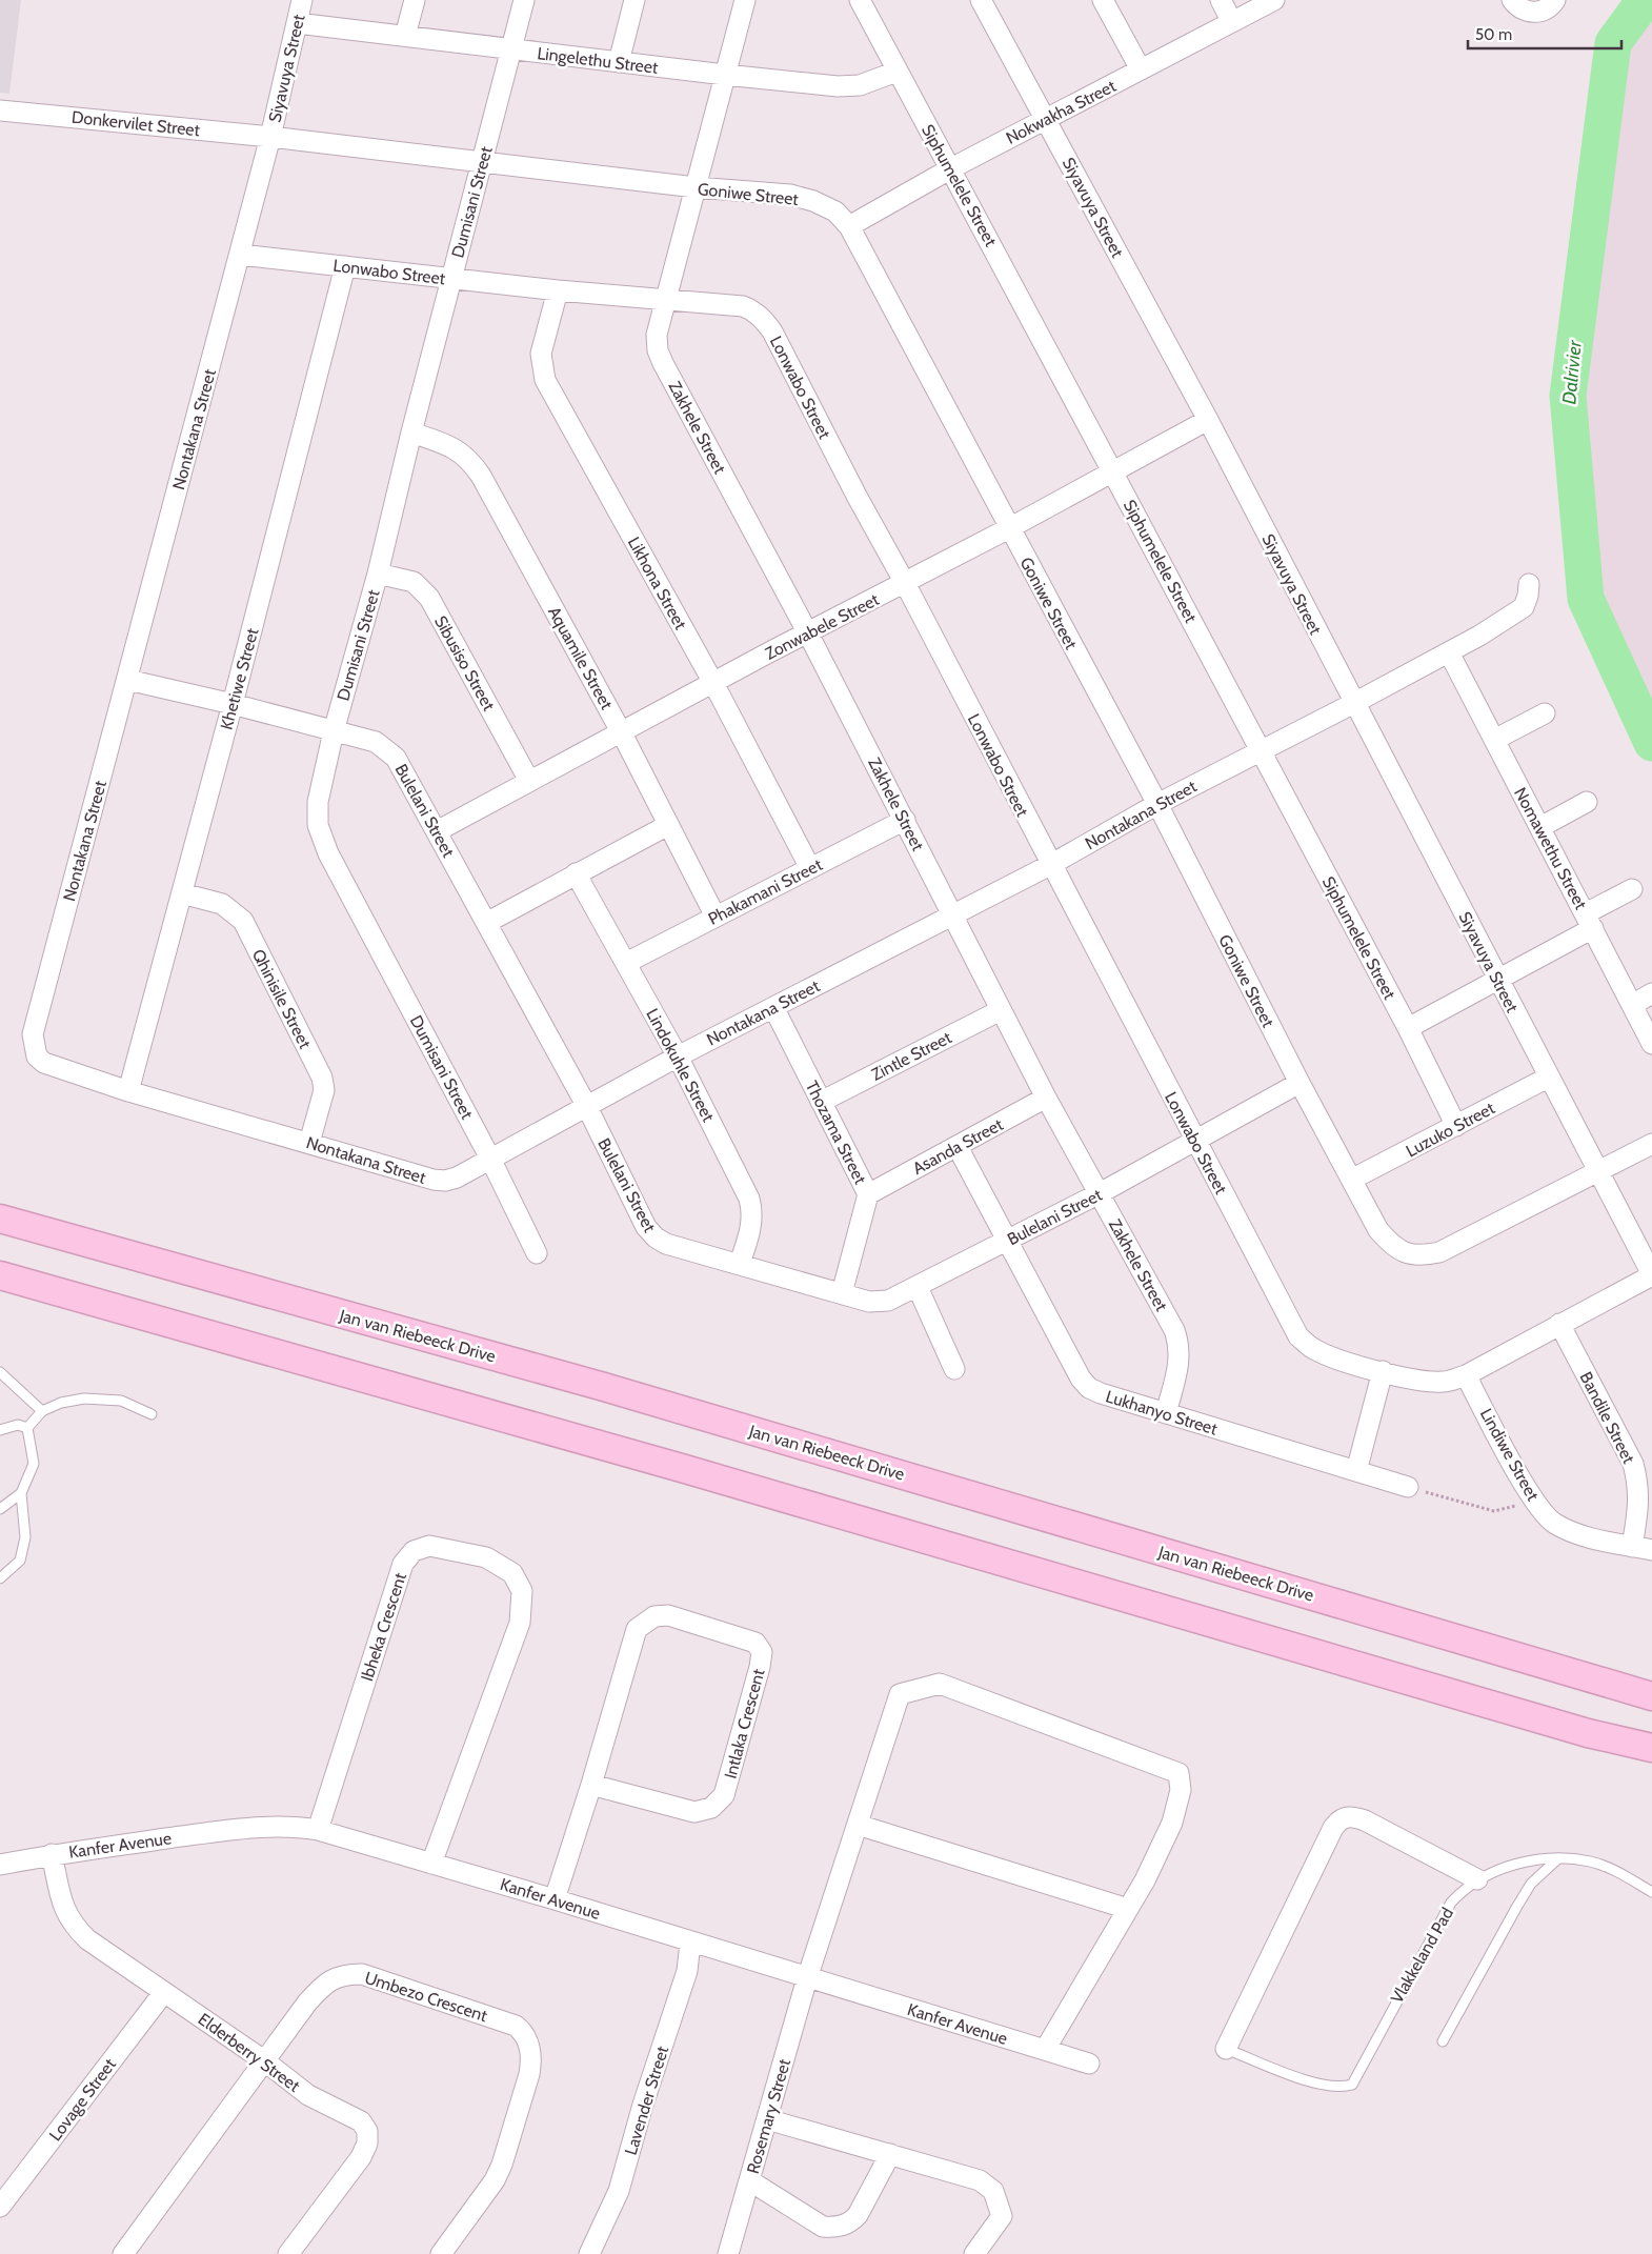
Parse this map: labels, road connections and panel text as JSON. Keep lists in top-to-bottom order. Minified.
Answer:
{"streets":{"main road":["Jan van Riebeeck Drive"],"street":["Lingelethu Street","Siyavuya Street","Nokwakha Street","Donkervilet Street","Siphumelele Street","Goniwe Street","Dumisani Street","Lonwabo Street","Zakhele Street","Nontakana Street","Likhona Street","Zonwabele Street","Aquamile Street","Sibusiso Street","Khetiwe Street","Bulelani Street","Nomawethu Street","Phakamani Street","Qhinisile Street","Zintle Street","Lindokuhle Street","Luzuko Street","Thozama Street","Asanda Street","Lukhanyo Street","Bandile Street","Lindiwe Street","Ibheka Crescent","Intlaka Crescent","Kanfer Avenue","Umbezo Crescent","Elderberry Street","Lovage Street","Lavender Street","Rosemary Street"],"lane":["Vlakkeland Pad"]},"crossings":[["Lingelethu Street","Siyavuya Street"],["Lingelethu Street","Siphumelele Street"],["Lingelethu Street","Dumisani Street"],["Siyavuya Street","Nokwakha Street"],["Siyavuya Street","Donkervilet Street"],["Siyavuya Street","Goniwe Street"],["Siyavuya Street","Lonwabo Street"],["Siyavuya Street","Nontakana Street"],["Siyavuya Street","Zonwabele Street"],["Siyavuya Street","Luzuko Street"],["Nokwakha Street","Siphumelele Street"],["Nokwakha Street","Goniwe Street"],["Donkervilet Street","Goniwe Street"],["Donkervilet Street","Nontakana Street"],["Siphumelele Street","Nontakana Street"],["Siphumelele Street","Zonwabele Street"],["Siphumelele Street","Luzuko Street"],["Goniwe Street","Dumisani Street"],["Goniwe Street","Zakhele Street"],["Goniwe Street","Nontakana Street"],["Goniwe Street","Zonwabele Street"],["Goniwe Street","Bulelani Street"],["Goniwe Street","Luzuko Street"],["Dumisani Street","Lonwabo Street"],["Dumisani Street","Nontakana Street"],["Dumisani Street","Aquamile Street"],["Dumisani Street","Sibusiso Street"],["Dumisani Street","Bulelani Street"],["Lonwabo Street","Zakhele Street"],["Lonwabo Street","Nontakana Street"],["Lonwabo Street","Likhona Street"],["Lonwabo Street","Zonwabele Street"],["Lonwabo Street","Khetiwe Street"],["Lonwabo Street","Bulelani Street"],["Lonwabo Street","Bandile Street"],["Lonwabo Street","Lindiwe Street"],["Zakhele Street","Nontakana Street"],["Zakhele Street","Zonwabele Street"],["Zakhele Street","Bulelani Street"],["Zakhele Street","Phakamani Street"],["Zakhele Street","Zintle Street"],["Zakhele Street","Asanda Street"],["Zakhele Street","Lukhanyo Street"],["Nontakana Street","Khetiwe Street"],["Nontakana Street","Bulelani Street"],["Nontakana Street","Nomawethu Street"],["Nontakana Street","Qhinisile Street"],["Nontakana Street","Lindokuhle Street"],["Nontakana Street","Thozama Street"],["Likhona Street","Zonwabele Street"],["Likhona Street","Phakamani Street"],["Zonwabele Street","Aquamile Street"],["Zonwabele Street","Sibusiso Street"],["Zonwabele Street","Bulelani Street"],["Aquamile Street","Phakamani Street"],["Khetiwe Street","Bulelani Street"],["Khetiwe Street","Qhinisile Street"],["Bulelani Street","Lindokuhle Street"],["Bulelani Street","Thozama Street"],["Bulelani Street","Lukhanyo Street"],["Phakamani Street","Lindokuhle Street"],["Zintle Street","Thozama Street"],["Thozama Street","Asanda Street"],["Asanda Street","Lukhanyo Street"],["Bandile Street","Lindiwe Street"],["Ibheka Crescent","Kanfer Avenue"],["Intlaka Crescent","Kanfer Avenue"],["Kanfer Avenue","Elderberry Street"],["Kanfer Avenue","Lavender Street"],["Kanfer Avenue","Rosemary Street"],["Umbezo Crescent","Elderberry Street"],["Elderberry Street","Lovage Street"]],"water":["Dalrivier"],"scale_bar":"50 m"}
